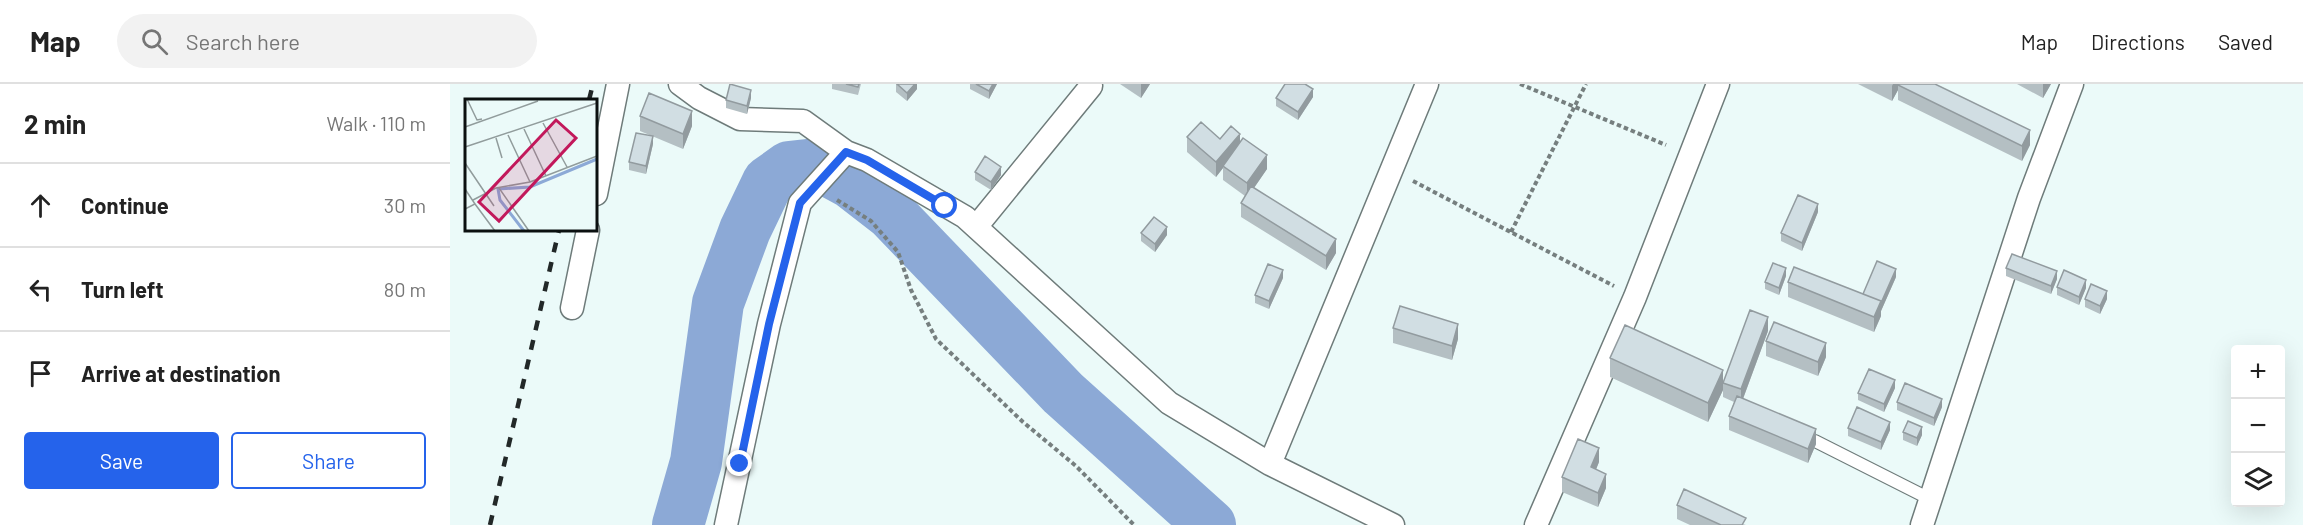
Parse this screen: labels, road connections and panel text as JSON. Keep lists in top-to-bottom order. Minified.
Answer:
{"page":{"header":"Map","search":"Search here","nav":["Map","Directions","Saved"],"heading":["2 min","Walk · 110 m"],"list":[["Continue","30 m"],["Turn left","80 m"],"Arrive at destination"],"map_buttons":["+","−"],"buttons":["Save","Share"]}}
